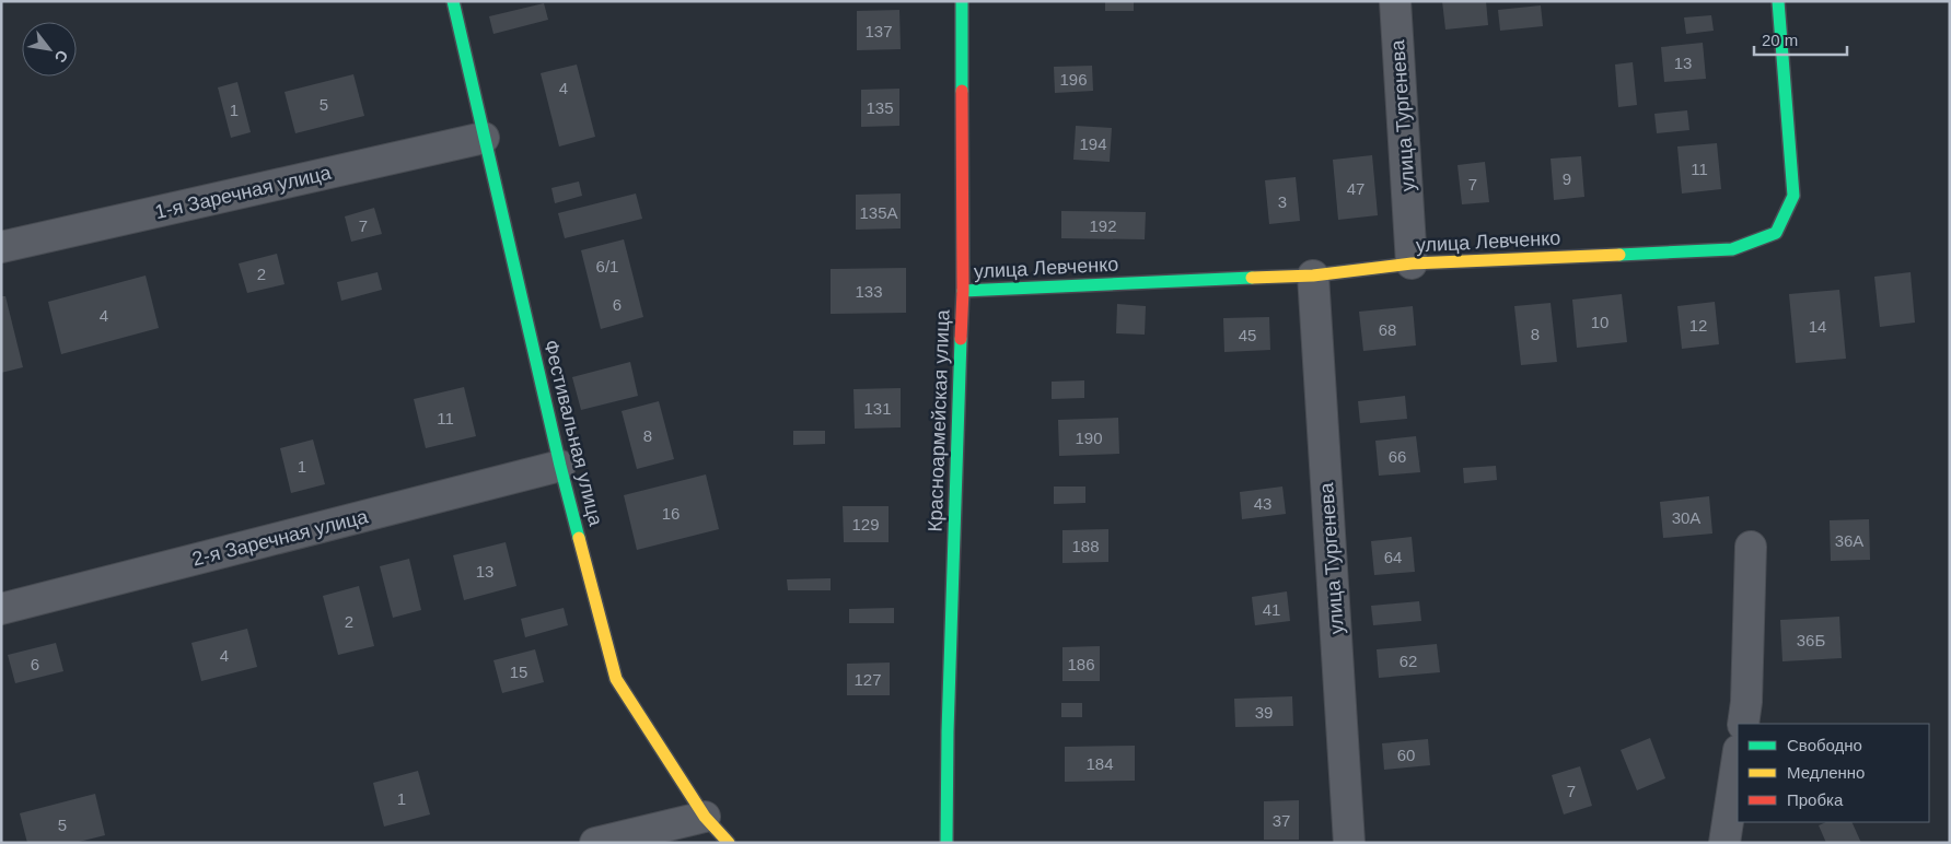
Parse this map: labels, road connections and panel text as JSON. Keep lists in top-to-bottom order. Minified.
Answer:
{"streets":{"street":["улица Тургенева","1-я Заречная улица","улица Левченко","Красноармейская улица","Фестивальная улица","2-я Заречная улица"]},"crossings":[["улица Тургенева","улица Левченко"],["1-я Заречная улица","Фестивальная улица"],["улица Левченко","Красноармейская улица"],["Фестивальная улица","2-я Заречная улица"]],"house_numbers":["137","13","196","4","5","135","1","194","11","9","7","47","3","135А","7","192","6/1","2","133","6","4","10","12","14","68","8","45","131","11","8","190","66","1","43","16","30А","129","36А","188","64","13","41","2","36Б","4","62","6","186","15","127","39","60","184","7","1","37","5"],"legend":["Свободно","Медленно","Пробка"],"scale_bar":"20 m","north":"bottom right"}
